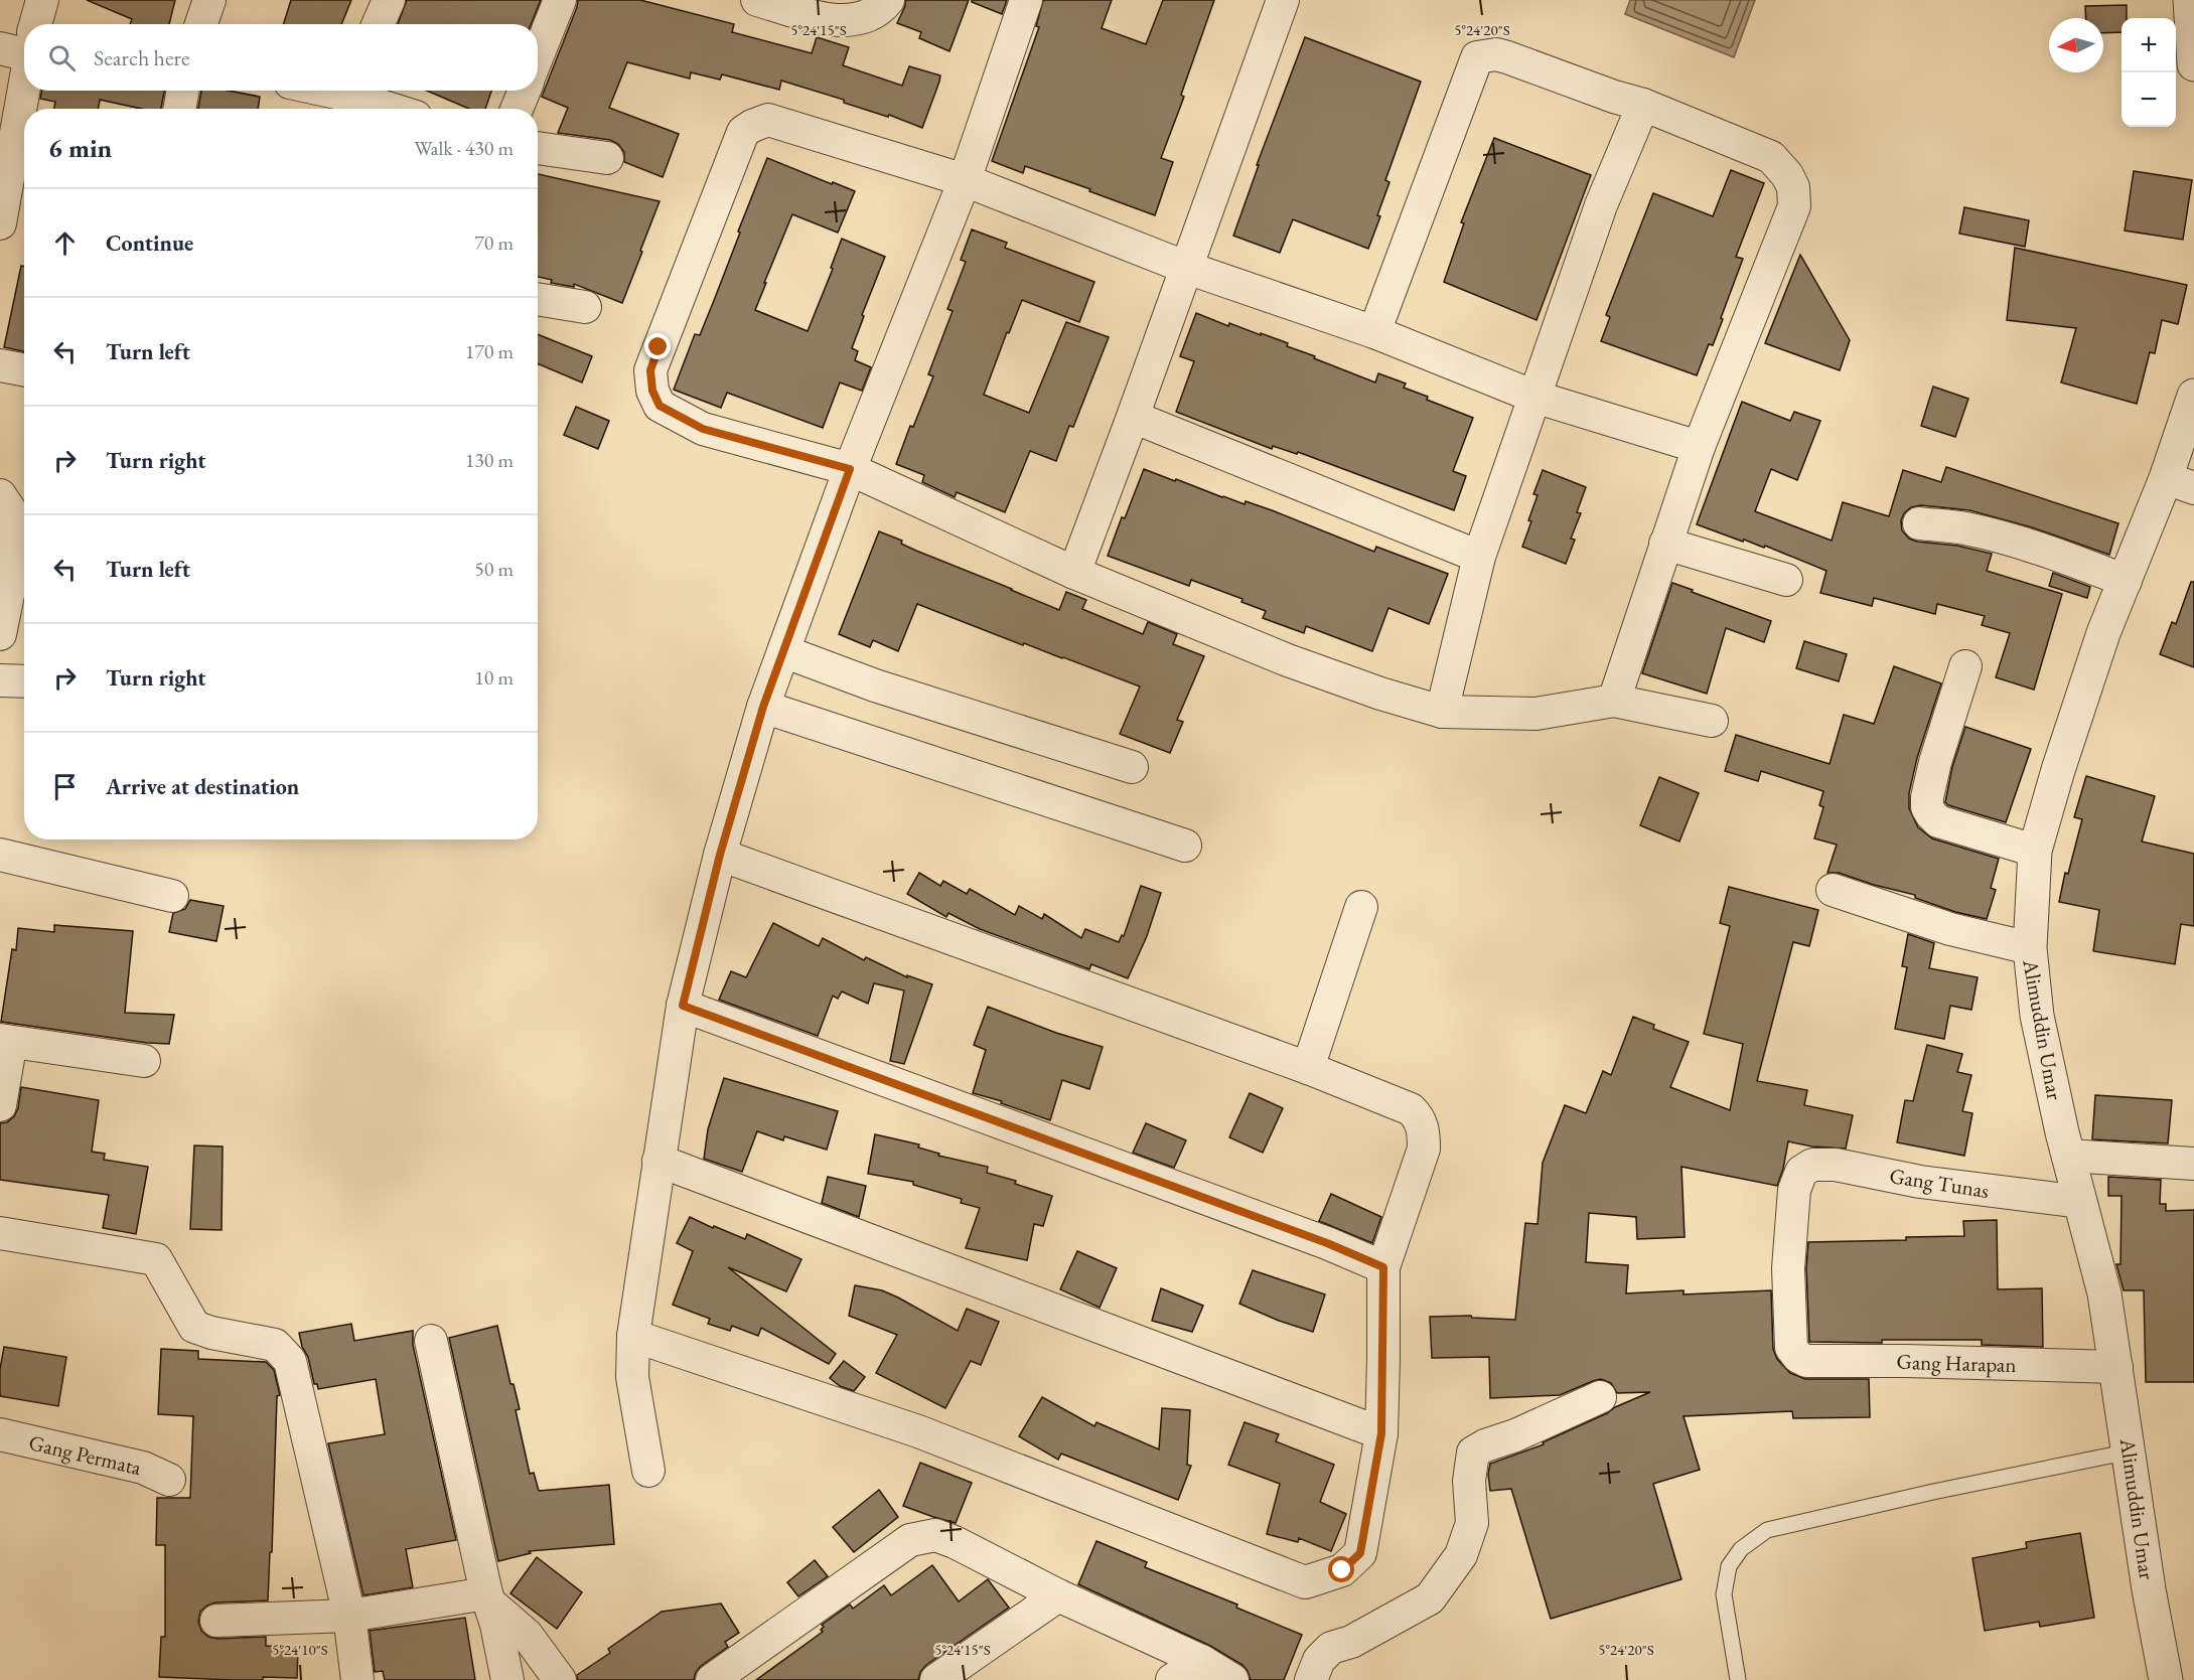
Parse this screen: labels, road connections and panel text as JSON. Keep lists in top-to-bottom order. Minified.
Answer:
{"streets":{"street":["Alimuddin Umar","Gang Tunas","Gang Harapan","Gang Permata"]},"crossings":[["Alimuddin Umar","Gang Tunas"],["Alimuddin Umar","Gang Harapan"],["Gang Tunas","Gang Harapan"]],"north":"left","page":{"map_buttons":["+","−"],"search":"Search here","heading":["6 min","Walk · 430 m"],"list":[["Continue","70 m"],["Turn left","170 m"],["Turn right","130 m"],["Turn left","50 m"],["Turn right","10 m"],"Arrive at destination"]},"coordinates":["5°24'15\"S","5°24'20\"S","5°24'10\"S"]}
